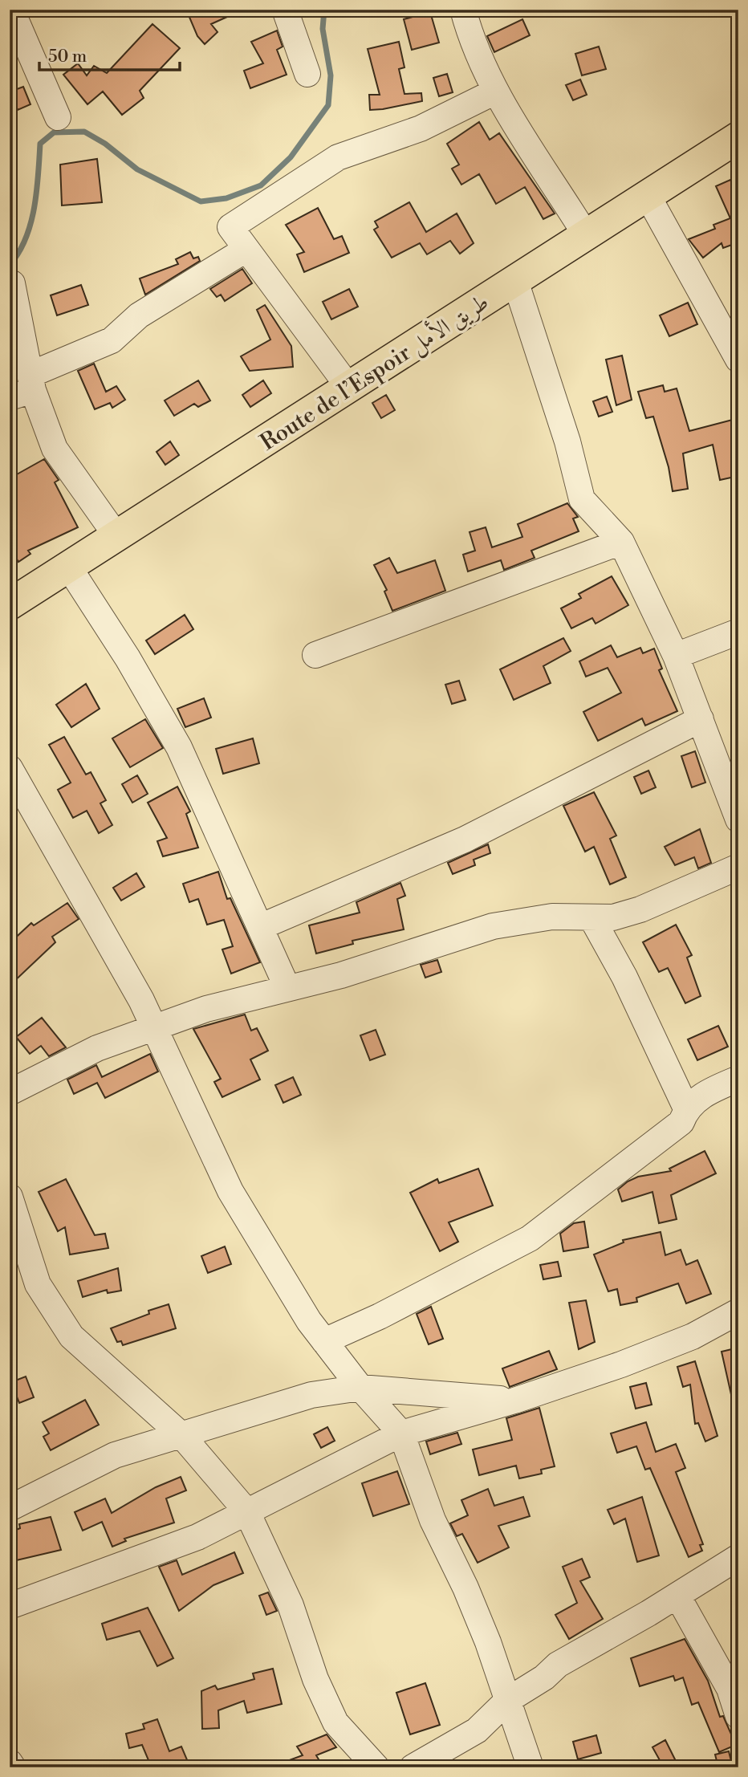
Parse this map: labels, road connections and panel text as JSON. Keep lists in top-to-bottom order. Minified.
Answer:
{"streets":{"highway":["Route de l’Espoir طريق الأمل"]},"scale_bar":"50 m"}
